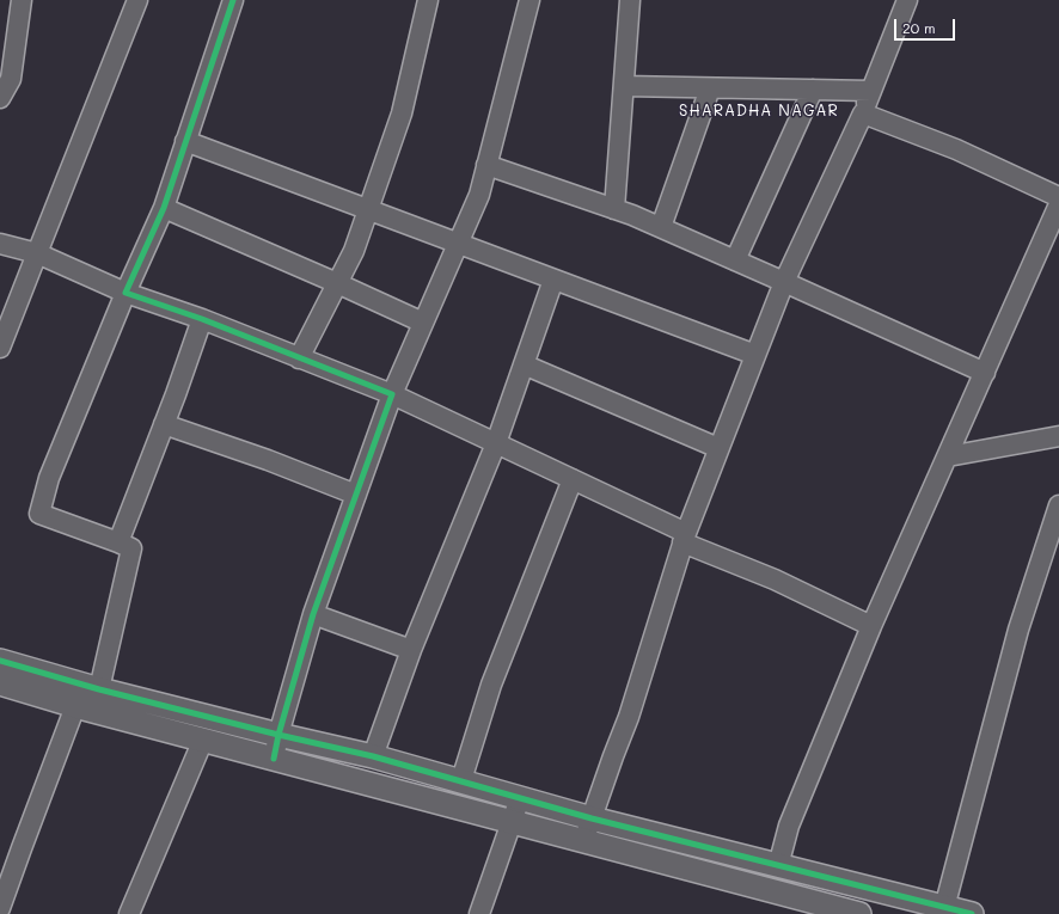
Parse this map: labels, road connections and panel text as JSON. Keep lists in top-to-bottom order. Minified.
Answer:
{"districts":["SHARADHA NAGAR"],"scale_bar":"20 m"}
